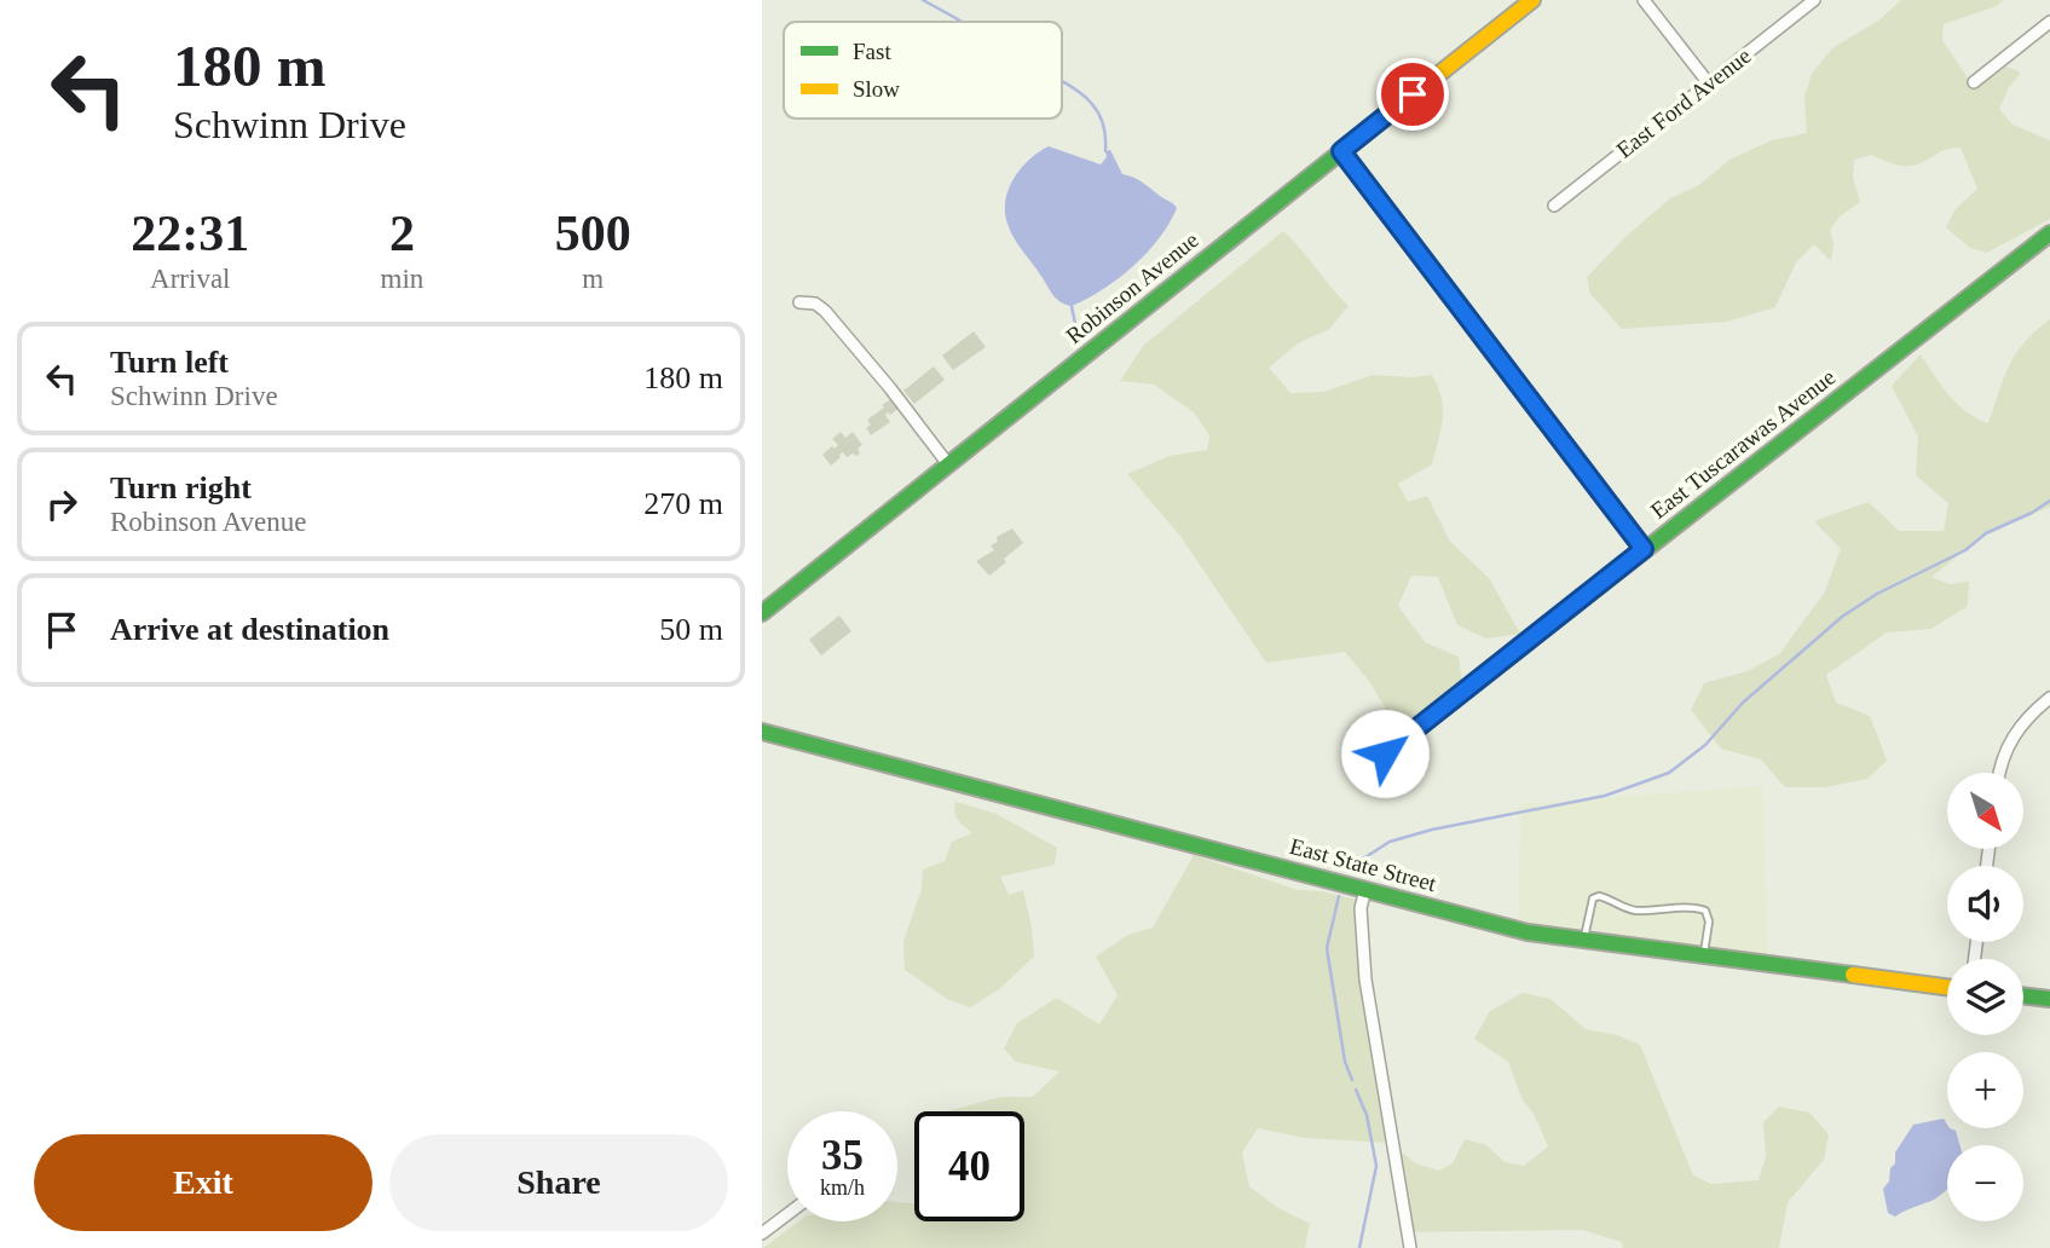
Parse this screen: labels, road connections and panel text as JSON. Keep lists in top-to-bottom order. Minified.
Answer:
{"streets":{"street":["East Ford Avenue","Robinson Avenue","East Tuscarawas Avenue","East State Street"]},"legend":["Fast","Slow"],"north":"bottom right","page":{"turn":["180 m","Schwinn Drive"],"eta":["22:31","Arrival","2","min","500","m"],"list":[{"name":"Turn left","note":"Schwinn Drive","value":"180 m"},{"name":"Turn right","note":"Robinson Avenue","value":"270 m"},{"name":"Arrive at destination","value":"50 m"}],"map_buttons":["+","−"],"speed":"35 km/h","limit":"40","buttons":["Exit","Share"]}}
